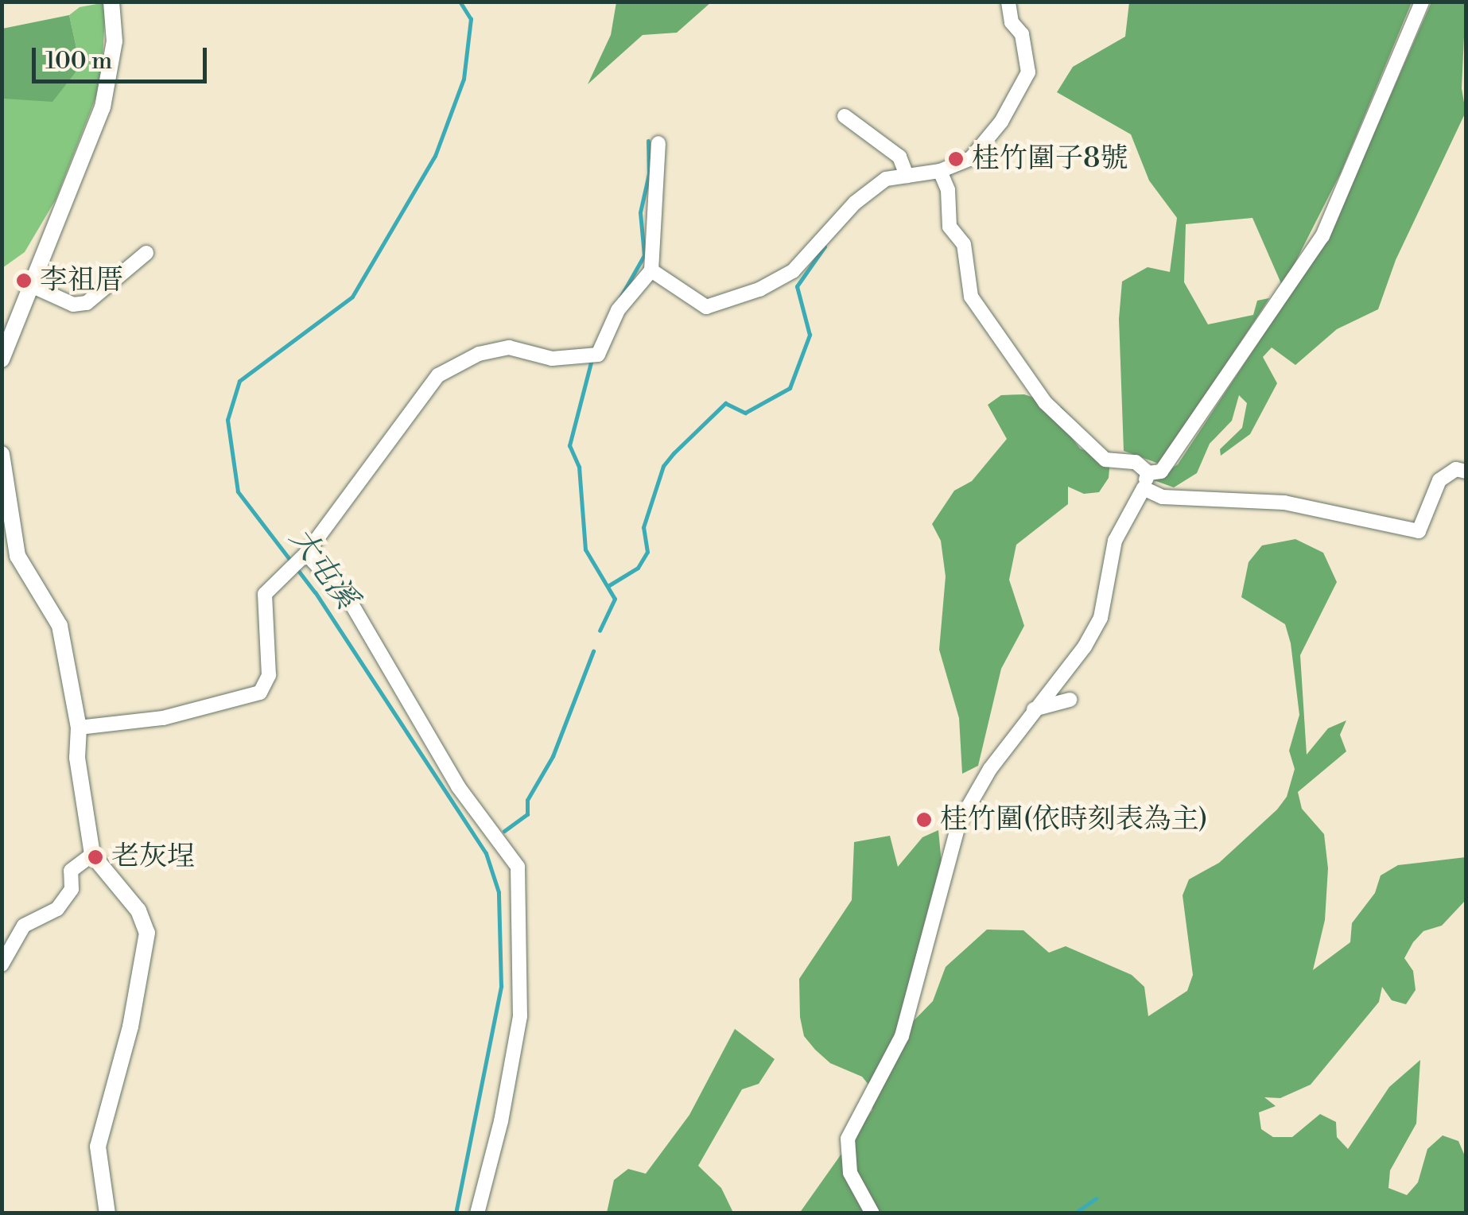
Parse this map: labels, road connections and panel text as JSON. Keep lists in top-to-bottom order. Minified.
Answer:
{"water":["大屯溪"],"places":["桂竹圍子8號","李祖厝","桂竹圍(依時刻表為主)","老灰埕"],"scale_bar":"100 m"}
